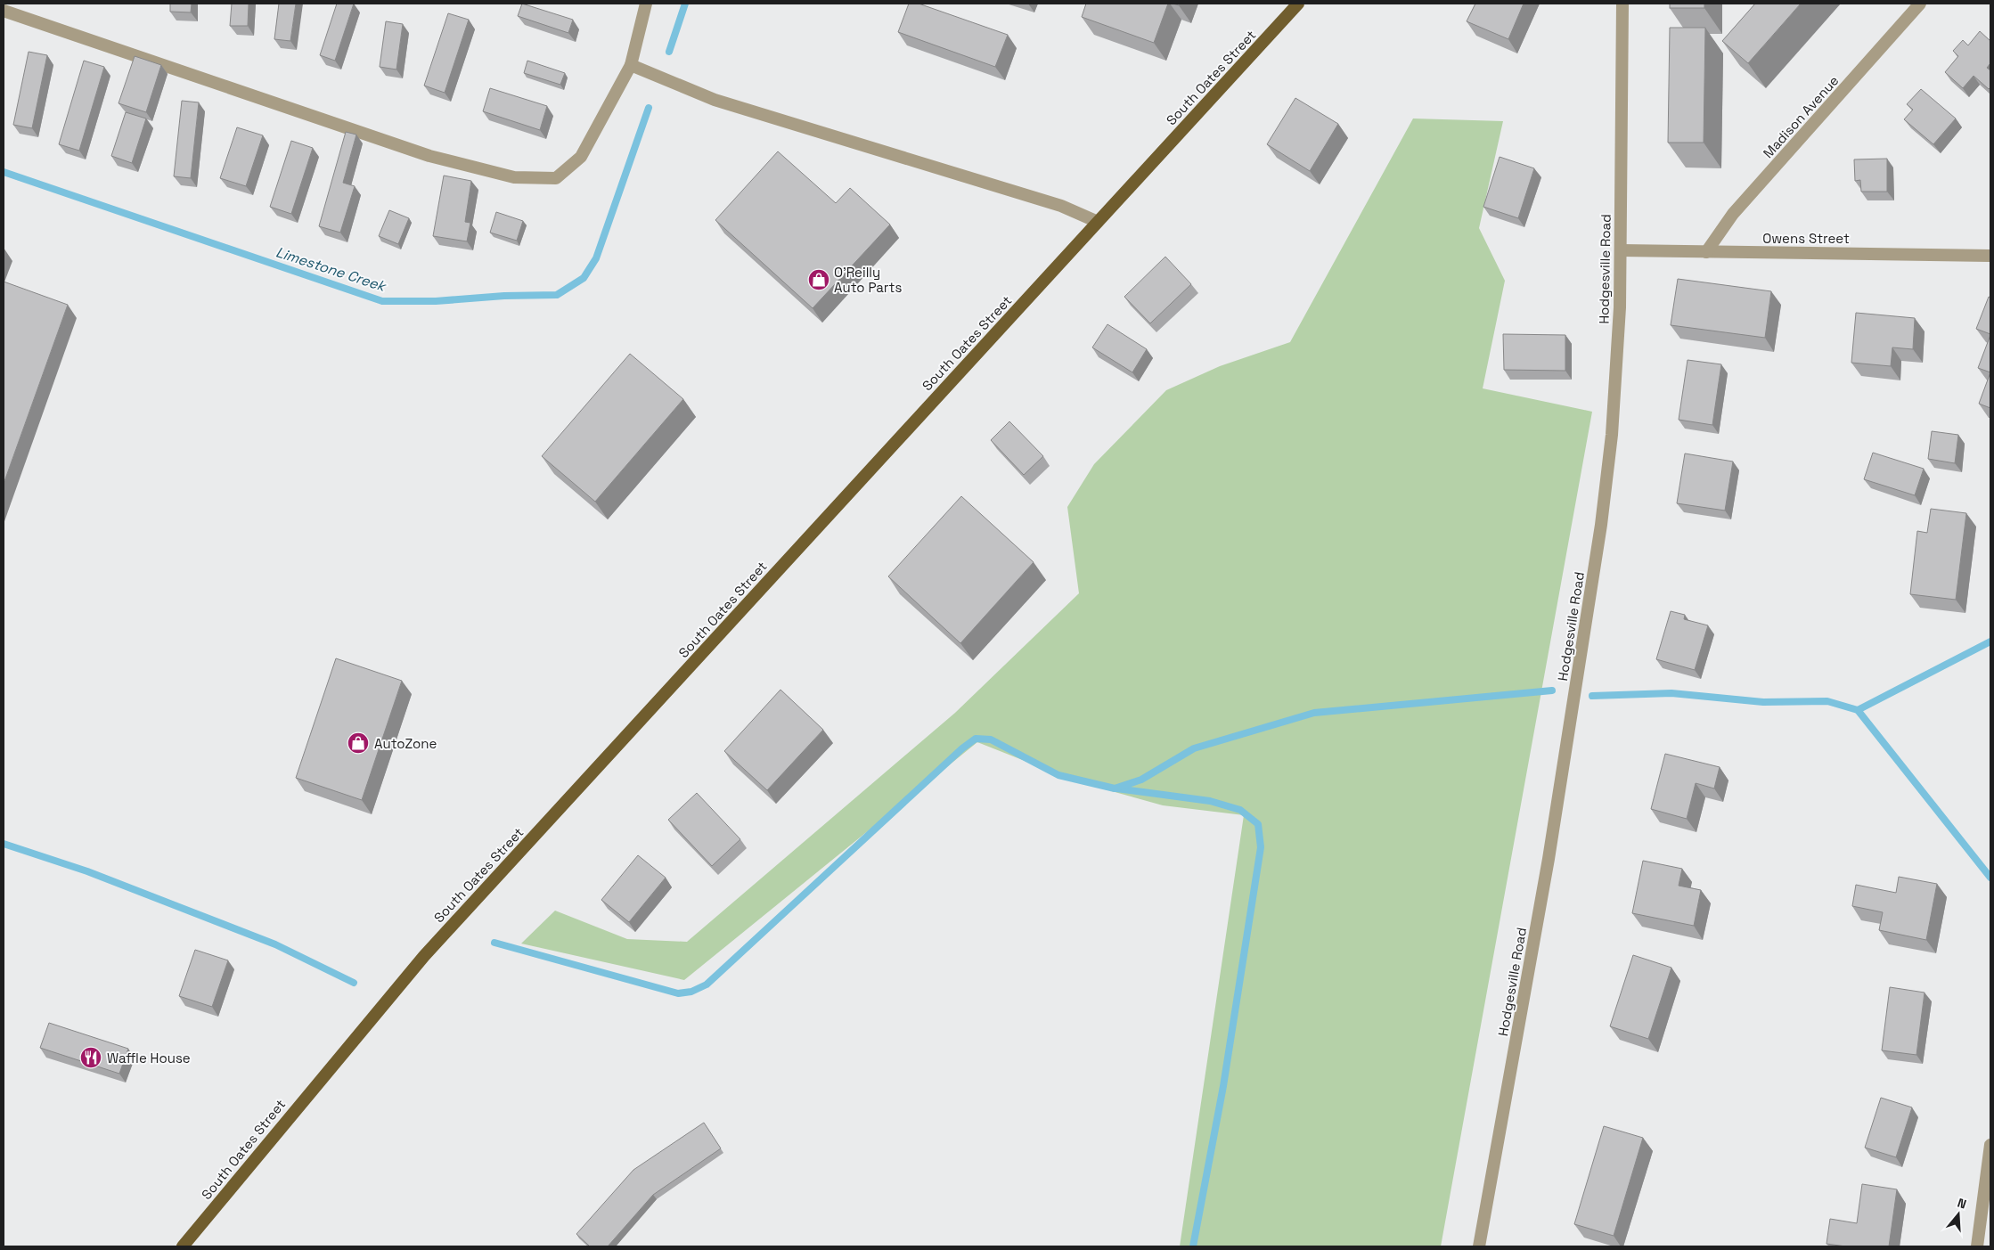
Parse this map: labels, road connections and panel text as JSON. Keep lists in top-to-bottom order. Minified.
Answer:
{"streets":{"main road":["South Oates Street"],"street":["Madison Avenue","Owens Street","Hodgesville Road"]},"crossings":[["Madison Avenue","Owens Street"],["Owens Street","Hodgesville Road"]],"water":["Limestone Creek"],"places":{"shop":["O'Reilly Auto Parts","AutoZone"],"restaurant":["Waffle House"]},"north":"top"}
